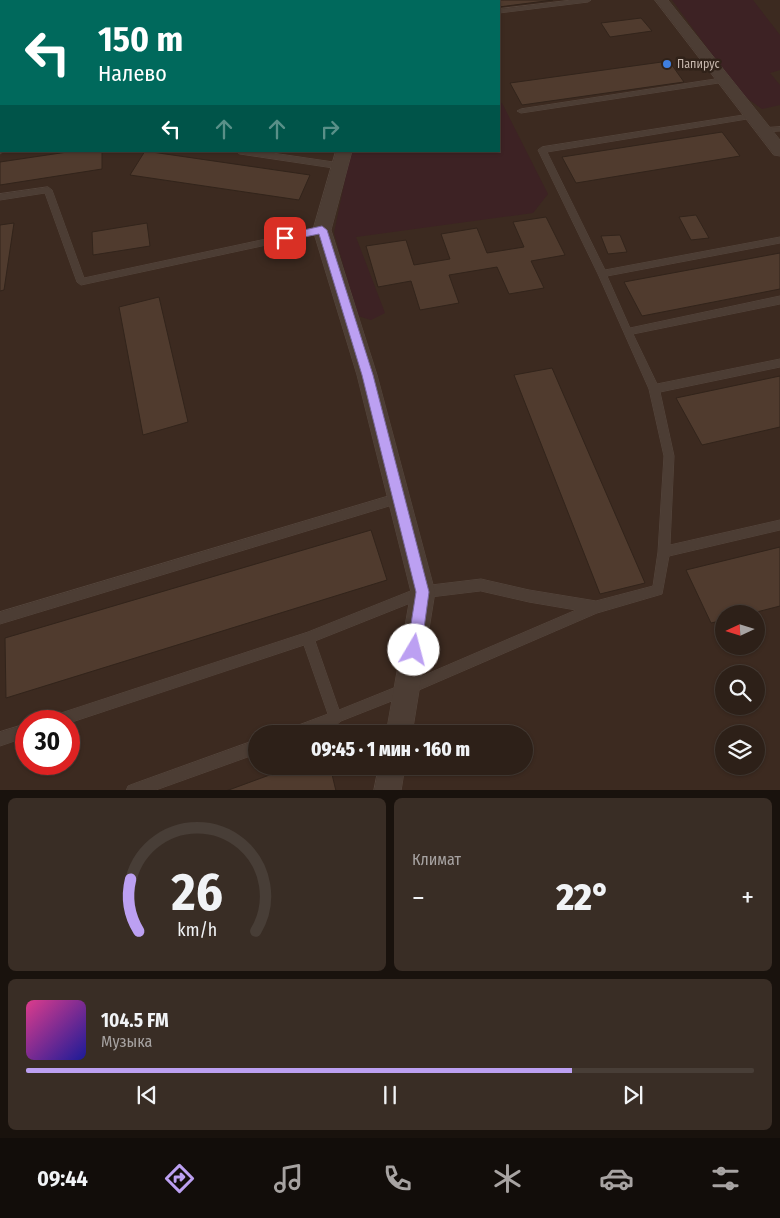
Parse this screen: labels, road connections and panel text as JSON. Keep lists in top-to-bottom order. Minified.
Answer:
{"places":["Папирус"],"north":"left","page":{"turn":["150 m","Налево"],"limit":"30","trip":"09:45 · 1 мин · 160 m","tile":"Климат","heat":["−","22°","+"],"song":["104.5 FM","Музыка"],"tabs":"09:44","gauge":["26","km/h"]}}
